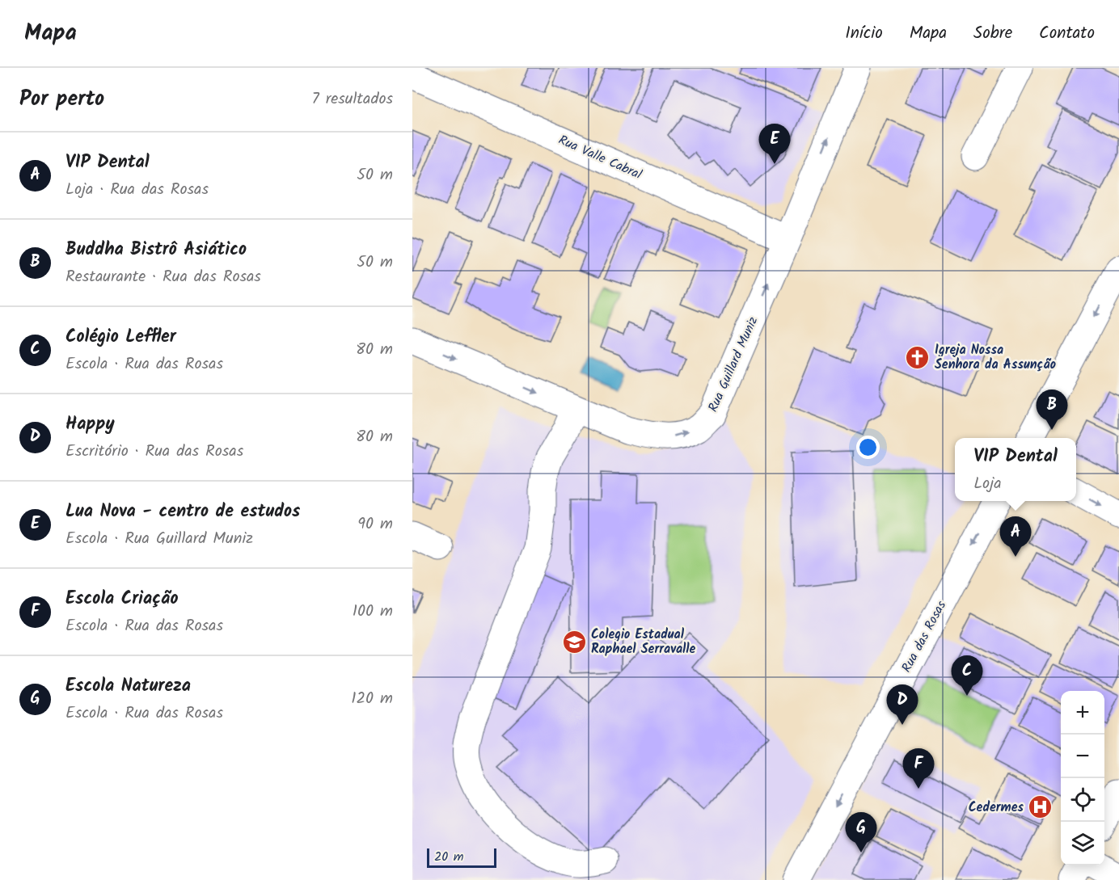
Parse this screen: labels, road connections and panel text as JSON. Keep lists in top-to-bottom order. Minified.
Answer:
{"streets":{"street":["Rua Valle Cabral","Rua Guillard Muniz","Rua das Rosas"]},"crossings":[["Rua Valle Cabral","Rua Guillard Muniz"]],"one_way":["Rua das Rosas"],"places":{"church":["Igreja Nossa Senhora da Assunção"],"school or university":["Colegio Estadual Raphael Serravalle"],"hospital":["Cedermes"]},"scale_bar":"20 m","page":{"header":"Mapa","nav":["Início","Mapa","Sobre","Contato"],"heading":["Por perto","7 resultados"],"pins":["E","B","A","C","D","F","G"],"list":[{"mark":"A","name":"VIP Dental","note":"Loja · Rua das Rosas","value":"50 m"},{"mark":"B","name":"Buddha Bistrô Asiático","note":"Restaurante · Rua das Rosas","value":"50 m"},{"mark":"C","name":"Colégio Leffler","note":"Escola · Rua das Rosas","value":"80 m"},{"mark":"D","name":"Happy","note":"Escritório · Rua das Rosas","value":"80 m"},{"mark":"E","name":"Lua Nova - centro de estudos","note":"Escola · Rua Guillard Muniz","value":"90 m"},{"mark":"F","name":"Escola Criação","note":"Escola · Rua das Rosas","value":"100 m"},{"mark":"G","name":"Escola Natureza","note":"Escola · Rua das Rosas","value":"120 m"}],"popup":["VIP Dental","Loja"],"map_buttons":["+","−"],"scale":"20 m"}}
